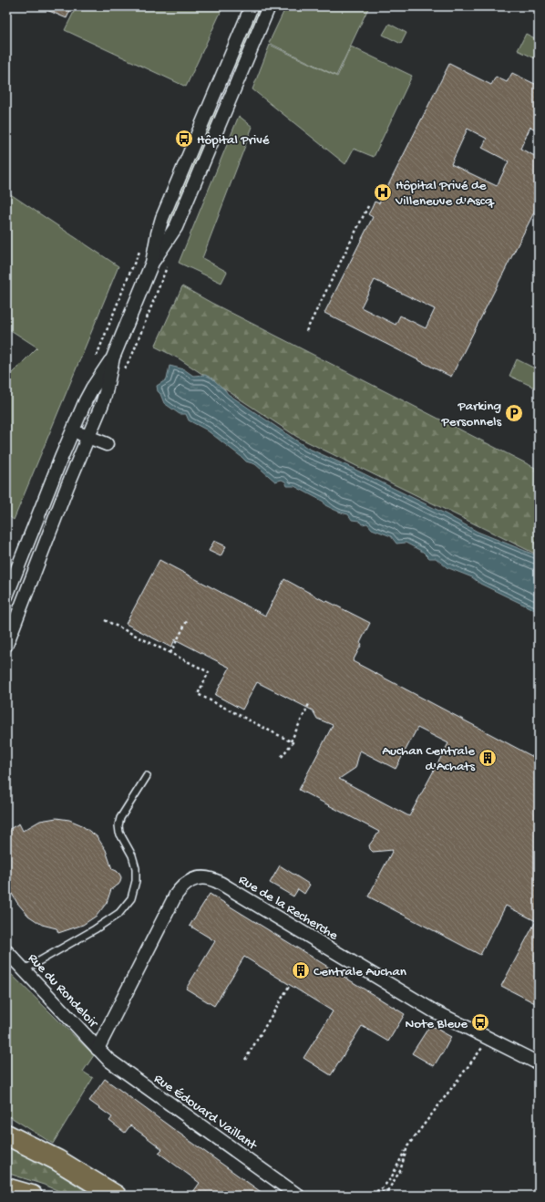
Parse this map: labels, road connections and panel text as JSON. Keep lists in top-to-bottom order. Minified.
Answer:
{"streets":{"street":["Rue de la Recherche","Rue du Rondeloir","Rue Édouard Vaillant"]},"crossings":[["Rue de la Recherche","Rue du Rondeloir"],["Rue de la Recherche","Rue Édouard Vaillant"],["Rue du Rondeloir","Rue Édouard Vaillant"]],"places":{"bus stop":["Hôpital Privé","Note Bleue"],"hospital":["Hôpital Privé de Villeneuve d'Ascq"],"parking":["Parking Personnels"],"building":["Auchan Centrale d'Achats","Centrale Auchan"]}}
